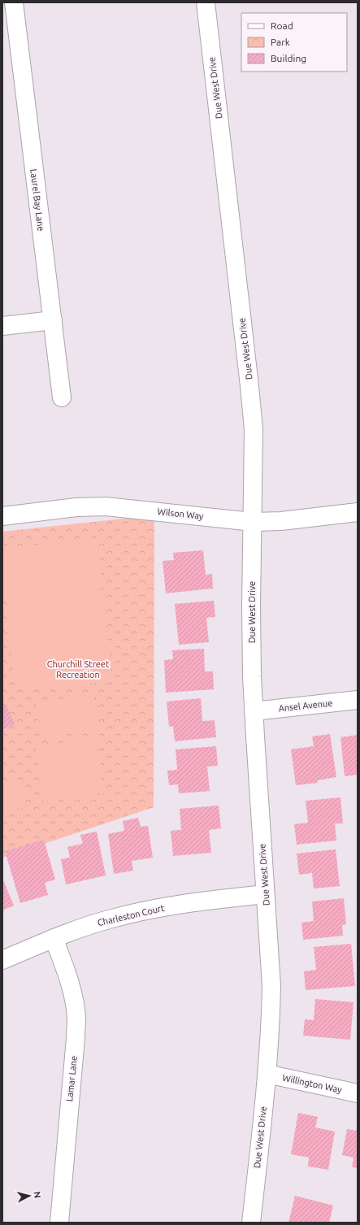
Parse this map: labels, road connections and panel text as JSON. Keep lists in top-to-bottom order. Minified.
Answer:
{"streets":{"street":["Due West Drive","Laurel Bay Lane","Wilson Way","Ansel Avenue","Charleston Court","Lamar Lane","Willington Way"]},"crossings":[["Due West Drive","Wilson Way"],["Due West Drive","Ansel Avenue"],["Due West Drive","Charleston Court"],["Due West Drive","Willington Way"],["Charleston Court","Lamar Lane"]],"parks":["Churchill Street Recreation"],"legend":["Road","Park","Building"],"north":"right"}
